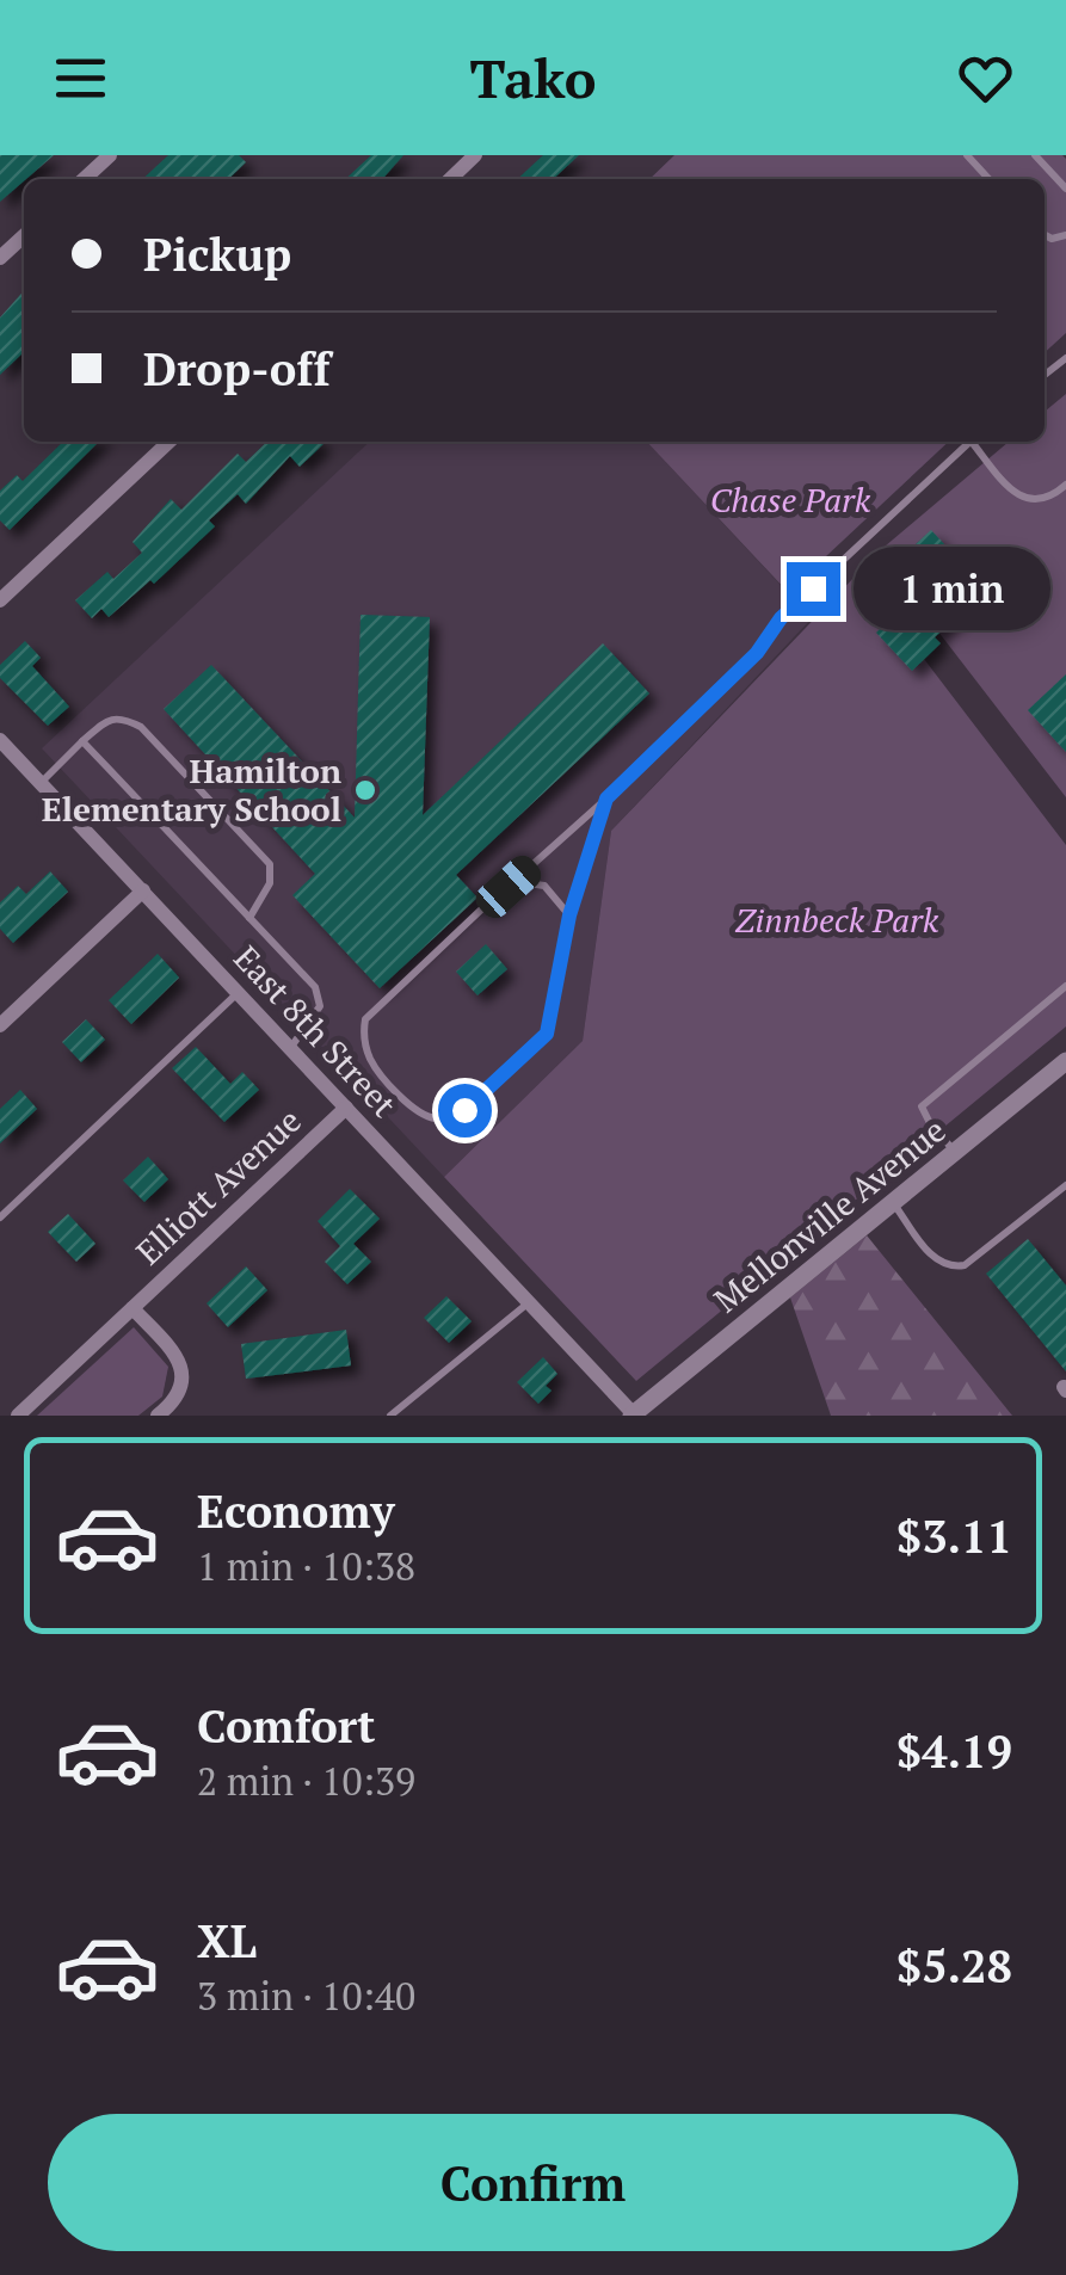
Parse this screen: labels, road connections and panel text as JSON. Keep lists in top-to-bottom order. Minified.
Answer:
{"streets":{"street":["East 8th Street","Elliott Avenue","Mellonville Avenue"]},"crossings":[["East 8th Street","Elliott Avenue"],["East 8th Street","Mellonville Avenue"]],"parks":["Chase Park","Zinnbeck Park"],"places":["Hamilton Elementary School"],"page":{"header":"Tako","banner":["Pickup","Drop-off"],"bubble":"1 min","list":[{"name":"Economy","note":"1 min · 10:38","value":"$3.11"},{"name":"Comfort","note":"2 min · 10:39","value":"$4.19"},{"name":"XL","note":"3 min · 10:40","value":"$5.28"}],"buttons":"Confirm"}}
